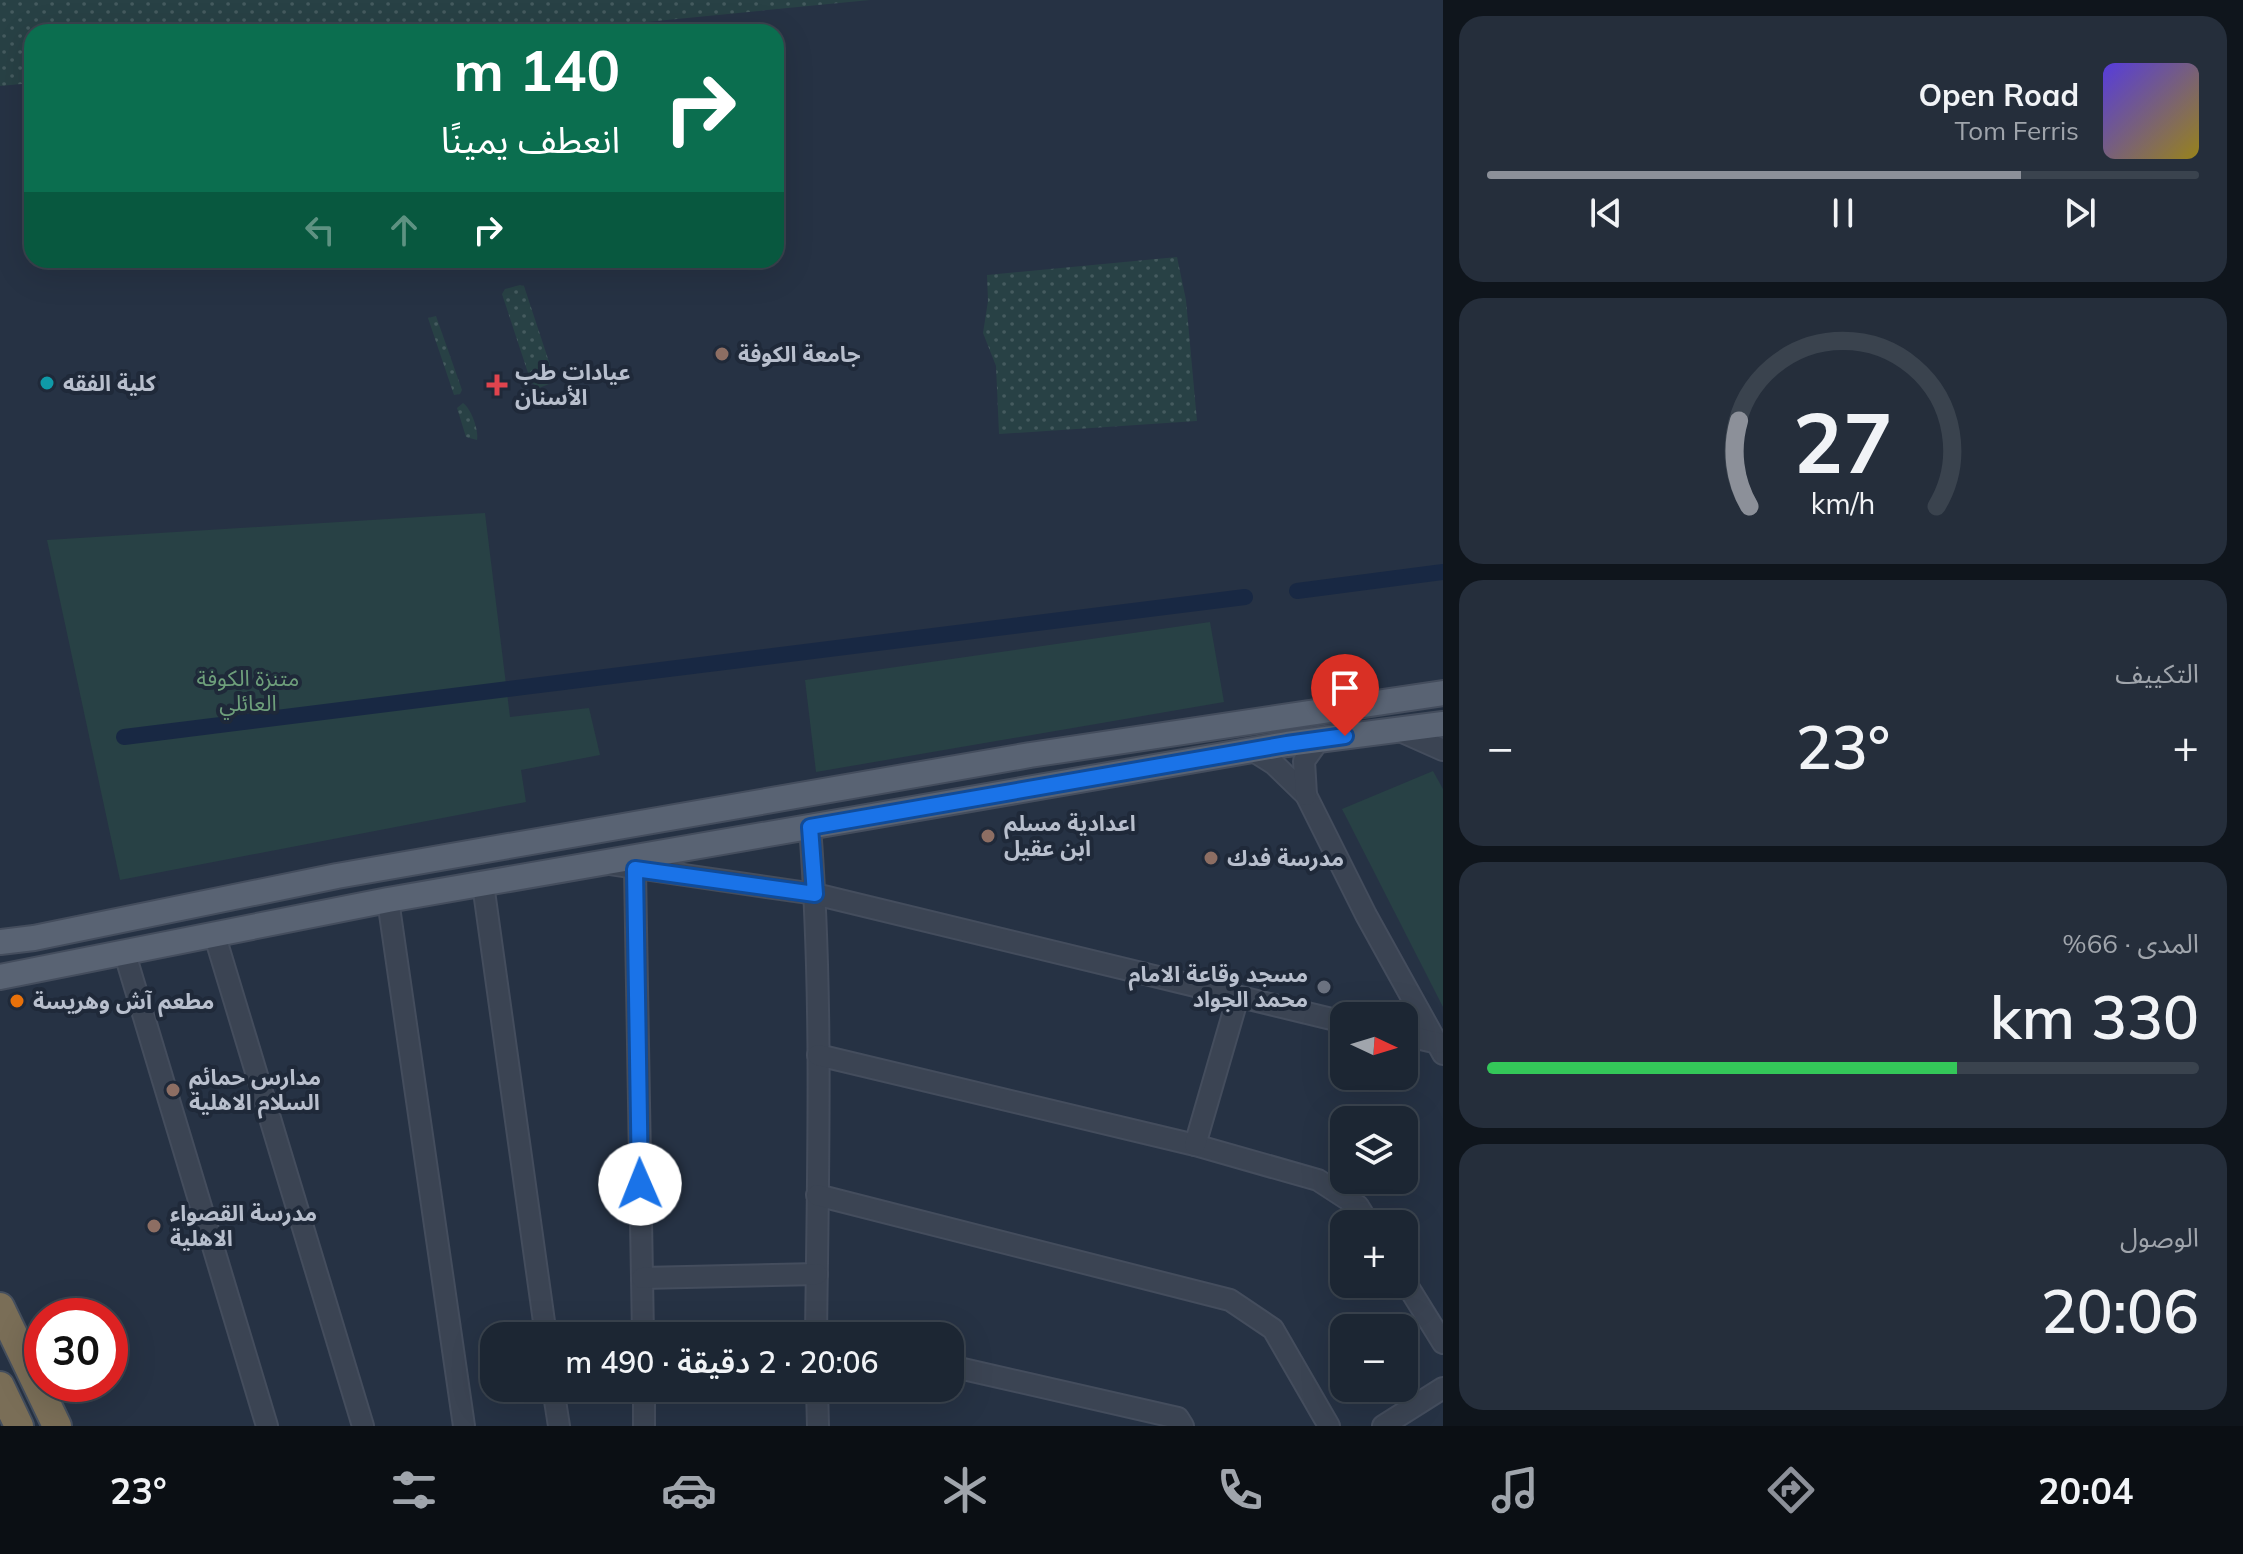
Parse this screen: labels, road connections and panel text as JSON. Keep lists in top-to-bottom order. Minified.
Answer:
{"parks":["متنزة الكوفة العائلي"],"places":{"other":["جامعة الكوفة","كلية الفقه","اعدادية مسلم ابن عقيل","مدرسة فدك","مسجد وقاعة الامام محمد الجواد","مطعم آش وهريسة","مدارس حمائم السلام الاهلية","مدرسة القصواء الاهلية"],"health":["عيادات طب الأسنان"]},"north":"right","page":{"turn":["140 m","انعطف يمينًا"],"song":["Open Road","Tom Ferris"],"tile":["التكييف",["المدى · 66%","330 km"],["الوصول","20:06"]],"heat":["−","23°","+"],"map_buttons":["+","−"],"limit":"30","trip":"20:06 · 2 دقيقة · 490 m","tabs":["20:04","23°"],"gauge":["27","km/h"]}}
